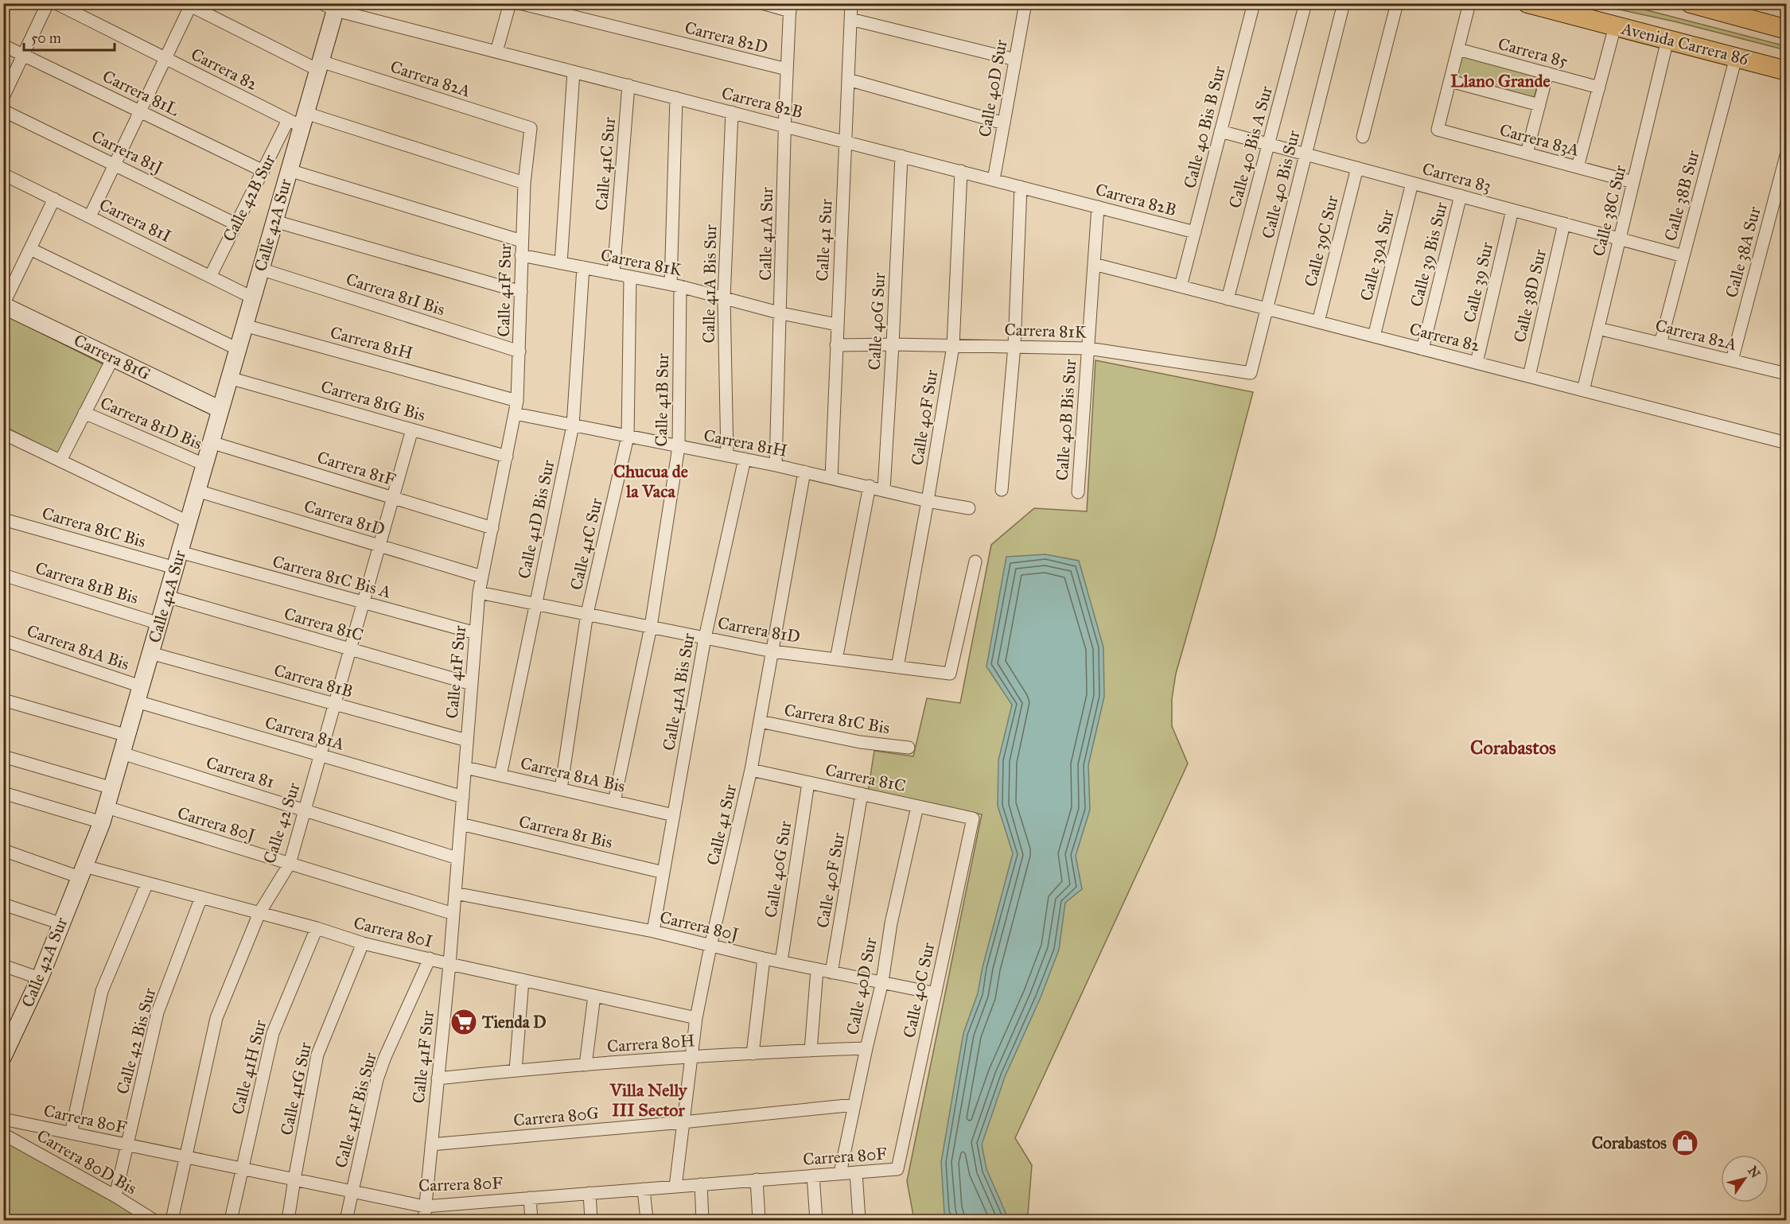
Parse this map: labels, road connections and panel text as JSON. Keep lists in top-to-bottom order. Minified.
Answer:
{"streets":{"main road":["Avenida Carrera 86"],"street":["Carrera 82D","Carrera 85","Carrera 82","Carrera 82A","Calle 40D Sur","Carrera 81L","Carrera 82B","Calle 40 Bis B Sur","Carrera 83A","Calle 40 Bis A Sur","Carrera 81J","Calle 41C Sur","Carrera 83","Calle 40 Bis Sur","Calle 38B Sur","Calle 42B Sur","Calle 38C Sur","Carrera 81I","Calle 42A Sur","Calle 41A Sur","Calle 41 Sur","Calle 39C Sur","Calle 38A Sur","Calle 39 Bis Sur","Calle 39A Sur","Carrera 81K","Calle 39 Sur","Calle 41A Bis Sur","Calle 41F Sur","Carrera 81I Bis","Calle 38D Sur","Calle 40G Sur","Carrera 81H","Carrera 81G","Calle 41B Sur","Carrera 81G Bis","Calle 40F Sur","Calle 40B Bis Sur","Carrera 81D Bis","Carrera 81F","Carrera 81D","Calle 41D Bis Sur","Carrera 81C Bis","Carrera 81C Bis A","Carrera 81B Bis","Carrera 81C","Carrera 81A Bis","Carrera 81B","Carrera 81A","Carrera 81","Calle 42 Sur","Carrera 80J","Carrera 81 Bis","Carrera 80I","Calle 40C Sur","Calle 42 Bis Sur","Carrera 80H","Calle 41H Sur","Calle 41G Sur","Calle 41F Bis Sur","Carrera 80G","Carrera 80F","Carrera 80D Bis"]},"crossings":[["Carrera 82D","Calle 41A Sur"],["Avenida Carrera 86","Calle 38B Sur"],["Avenida Carrera 86","Calle 38C Sur"],["Carrera 82","Calle 40 Bis B Sur"],["Carrera 82","Calle 40 Bis A Sur"],["Carrera 82","Calle 40 Bis Sur"],["Carrera 82","Calle 42B Sur"],["Carrera 82","Calle 38C Sur"],["Carrera 82","Calle 42A Sur"],["Carrera 82","Calle 39C Sur"],["Carrera 82","Calle 39 Bis Sur"],["Carrera 82","Calle 39A Sur"],["Carrera 82","Calle 39 Sur"],["Carrera 82","Calle 41F Sur"],["Carrera 82","Calle 38D Sur"],["Carrera 82","Calle 40B Bis Sur"],["Carrera 82A","Calle 38B Sur"],["Carrera 82A","Calle 42B Sur"],["Carrera 82A","Calle 38C Sur"],["Carrera 82A","Calle 38A Sur"],["Carrera 82A","Calle 41F Sur"],["Calle 40D Sur","Carrera 82B"],["Calle 40D Sur","Carrera 81C"],["Calle 40D Sur","Carrera 80J"],["Calle 40D Sur","Carrera 80H"],["Calle 40D Sur","Carrera 80G"],["Calle 40D Sur","Carrera 80F"],["Carrera 81L","Calle 42B Sur"],["Carrera 82B","Calle 40 Bis B Sur"],["Carrera 82B","Calle 41C Sur"],["Carrera 82B","Calle 42B Sur"],["Carrera 82B","Calle 41A Sur"],["Carrera 82B","Calle 41 Sur"],["Carrera 82B","Calle 41A Bis Sur"],["Carrera 82B","Calle 40G Sur"],["Carrera 82B","Calle 41B Sur"],["Carrera 82B","Calle 40F Sur"],["Carrera 82B","Calle 40B Bis Sur"],["Calle 40 Bis B Sur","Carrera 83"],["Carrera 83A","Calle 38C Sur"],["Calle 40 Bis A Sur","Carrera 83"],["Carrera 81J","Calle 42B Sur"],["Calle 41C Sur","Carrera 81K"],["Calle 41C Sur","Carrera 81H"],["Calle 41C Sur","Carrera 81D"],["Calle 41C Sur","Carrera 81A Bis"],["Carrera 83","Calle 40 Bis Sur"],["Carrera 83","Calle 38B Sur"],["Carrera 83","Calle 38C Sur"],["Carrera 83","Calle 39C Sur"],["Carrera 83","Calle 39 Bis Sur"],["Carrera 83","Calle 39A Sur"],["Carrera 83","Calle 39 Sur"],["Carrera 83","Calle 38D Sur"],["Calle 40 Bis Sur","Carrera 81K"],["Calle 42B Sur","Carrera 81I"],["Calle 42B Sur","Calle 42A Sur"],["Carrera 81I","Calle 42A Sur"],["Calle 42A Sur","Carrera 81I Bis"],["Calle 42A Sur","Carrera 81H"],["Calle 42A Sur","Carrera 81G"],["Calle 42A Sur","Carrera 81G Bis"],["Calle 42A Sur","Carrera 81D Bis"],["Calle 42A Sur","Carrera 81F"],["Calle 42A Sur","Carrera 81D"],["Calle 42A Sur","Carrera 81C Bis"],["Calle 42A Sur","Carrera 81C Bis A"],["Calle 42A Sur","Carrera 81B Bis"],["Calle 42A Sur","Carrera 81C"],["Calle 42A Sur","Carrera 81A Bis"],["Calle 42A Sur","Carrera 81B"],["Calle 42A Sur","Carrera 81A"],["Calle 42A Sur","Carrera 81"],["Calle 42A Sur","Carrera 80J"],["Calle 42A Sur","Carrera 80I"],["Calle 41A Sur","Carrera 81K"],["Calle 41A Sur","Carrera 81H"],["Calle 41 Sur","Carrera 81K"],["Calle 41 Sur","Carrera 81H"],["Calle 41 Sur","Carrera 81D"],["Calle 41 Sur","Carrera 81C Bis"],["Calle 41 Sur","Carrera 81C"],["Calle 41 Sur","Carrera 80J"],["Calle 41 Sur","Carrera 80I"],["Calle 41 Sur","Carrera 80H"],["Calle 41 Sur","Carrera 80G"],["Calle 41 Sur","Carrera 80F"],["Carrera 81K","Calle 41A Bis Sur"],["Carrera 81K","Calle 41F Sur"],["Carrera 81K","Calle 40G Sur"],["Carrera 81K","Calle 41B Sur"],["Carrera 81K","Calle 40F Sur"],["Carrera 81K","Calle 40B Bis Sur"],["Carrera 81K","Calle 41D Bis Sur"],["Calle 41A Bis Sur","Carrera 81H"],["Calle 41A Bis Sur","Carrera 81D"],["Calle 41A Bis Sur","Carrera 81A Bis"],["Calle 41A Bis Sur","Carrera 80J"],["Calle 41A Bis Sur","Carrera 81 Bis"],["Calle 41F Sur","Carrera 81I Bis"],["Calle 41F Sur","Carrera 81H"],["Calle 41F Sur","Carrera 81G Bis"],["Calle 41F Sur","Carrera 81F"],["Calle 41F Sur","Carrera 81D"],["Calle 41F Sur","Carrera 81C Bis A"],["Calle 41F Sur","Carrera 81C"],["Calle 41F Sur","Carrera 81A Bis"],["Calle 41F Sur","Carrera 81B"],["Calle 41F Sur","Carrera 81A"],["Calle 41F Sur","Carrera 81"],["Calle 41F Sur","Carrera 80J"],["Calle 41F Sur","Carrera 81 Bis"],["Calle 41F Sur","Carrera 80I"],["Calle 41F Sur","Carrera 80H"],["Calle 41F Sur","Carrera 80G"],["Calle 41F Sur","Carrera 80F"],["Calle 40G Sur","Carrera 81H"],["Calle 40G Sur","Carrera 81C"],["Calle 40G Sur","Carrera 80J"],["Carrera 81H","Calle 41B Sur"],["Carrera 81H","Calle 40F Sur"],["Carrera 81H","Calle 41D Bis Sur"],["Calle 41B Sur","Carrera 81D"],["Calle 41B Sur","Carrera 81A Bis"],["Carrera 81G Bis","Calle 42 Sur"],["Calle 40F Sur","Carrera 81D"],["Calle 40F Sur","Carrera 81C"],["Calle 40F Sur","Carrera 80J"],["Carrera 81F","Calle 42 Sur"],["Carrera 81D","Calle 41D Bis Sur"],["Carrera 81D","Calle 42 Sur"],["Calle 41D Bis Sur","Carrera 81A Bis"],["Carrera 81C Bis","Carrera 81C Bis A"],["Carrera 81C Bis A","Calle 42 Sur"],["Carrera 81C","Calle 42 Sur"],["Carrera 81C","Calle 40C Sur"],["Carrera 81A Bis","Carrera 81A"],["Carrera 81B","Calle 42 Sur"],["Carrera 81A","Calle 42 Sur"],["Carrera 81","Calle 42 Sur"],["Calle 42 Sur","Carrera 80J"],["Calle 42 Sur","Carrera 80I"],["Calle 42 Sur","Carrera 80F"],["Carrera 80J","Calle 40C Sur"],["Carrera 80I","Calle 42 Bis Sur"],["Carrera 80I","Calle 41H Sur"],["Carrera 80I","Calle 41G Sur"],["Carrera 80I","Calle 41F Bis Sur"],["Calle 40C Sur","Carrera 80F"],["Calle 42 Bis Sur","Carrera 80F"],["Calle 42 Bis Sur","Carrera 80D Bis"],["Calle 41H Sur","Carrera 80F"],["Calle 41G Sur","Carrera 80F"],["Calle 41F Bis Sur","Carrera 80F"]],"districts":["Llano Grande","Chucua de la Vaca","Corabastos","Villa Nelly III Sector"],"places":{"supermarket":["Tienda D"],"shop":["Corabastos"]},"scale_bar":"50 m","north":"top right"}
